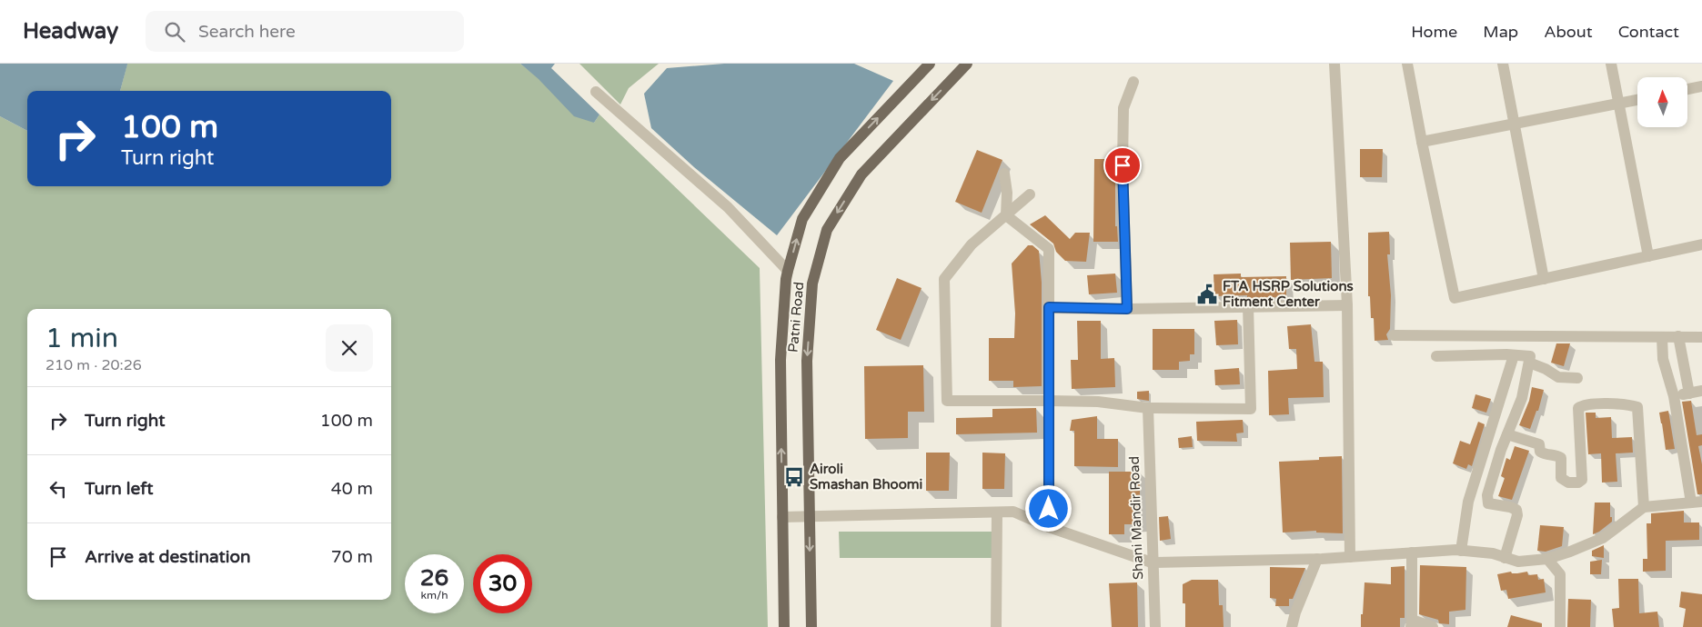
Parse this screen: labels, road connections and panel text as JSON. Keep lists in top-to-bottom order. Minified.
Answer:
{"streets":{"main road":["Patni Road"],"street":["Shani Mandir Road"]},"places":{"public building":["FTA HSRP Solutions Fitment Center"],"bus stop":["Airoli Smashan Bhoomi"]},"north":"top","page":{"header":"Headway","search":"Search here","nav":["Home","Map","About","Contact"],"turn":["100 m","Turn right"],"heading":["1 min","210 m · 20:26"],"list":[{"name":"Turn right","value":"100 m"},{"name":"Turn left","value":"40 m"},{"name":"Arrive at destination","value":"70 m"}],"speed":"26 km/h","limit":"30"}}
